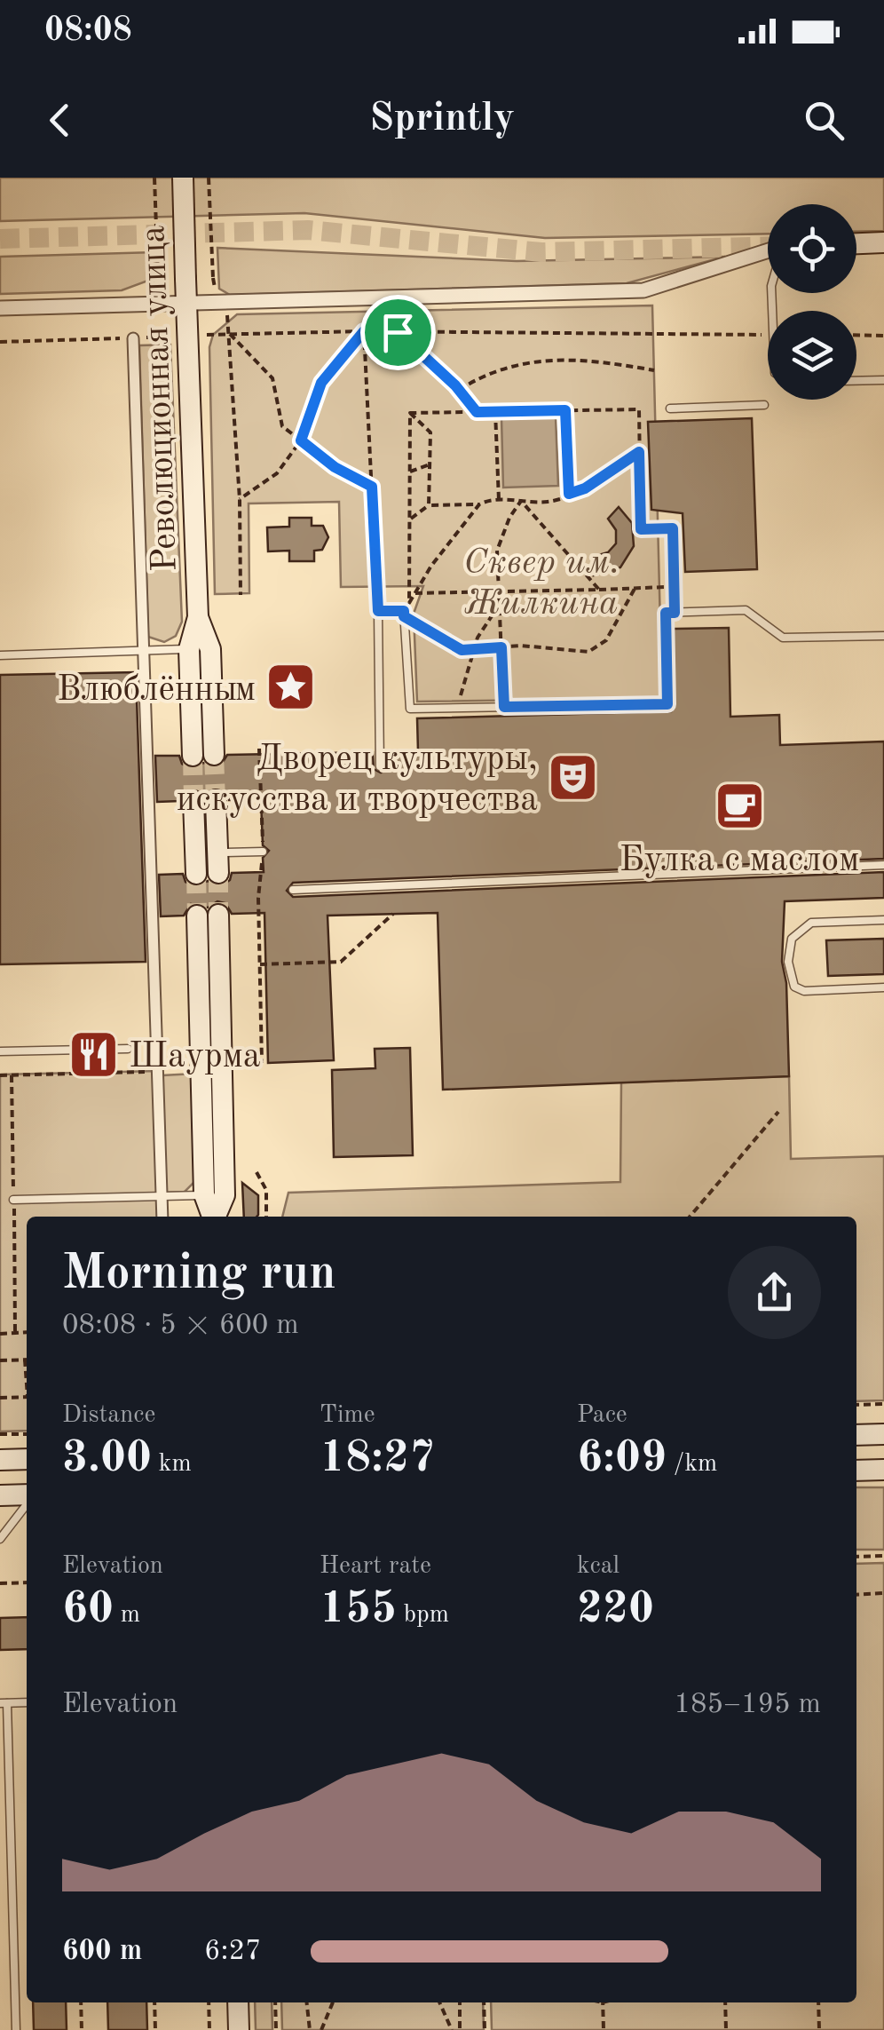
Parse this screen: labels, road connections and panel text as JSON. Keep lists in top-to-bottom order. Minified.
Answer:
{"streets":{"main road":["Революционная улица"]},"parks":["Сквер им. Жилкина"],"places":{"place":["Влюблённым"],"theatre":["Дворец культуры, искусства и творчества"],"cafe":["Булка с маслом"],"restaurant":["Шаурма"]},"page":{"status":"08:08","header":"Sprintly","heading":["Morning run","08:08 · 5 × 600 m"],"stats":[["Distance","3.00 km"],["Time","18:27"],["Pace","6:09 /km"],["Elevation","60 m"],["Heart rate","155 bpm"],["kcal","220"]],"chart":["Elevation","185–195 m"],"list":[{"name":"600 m","note":"6:27"}]}}
